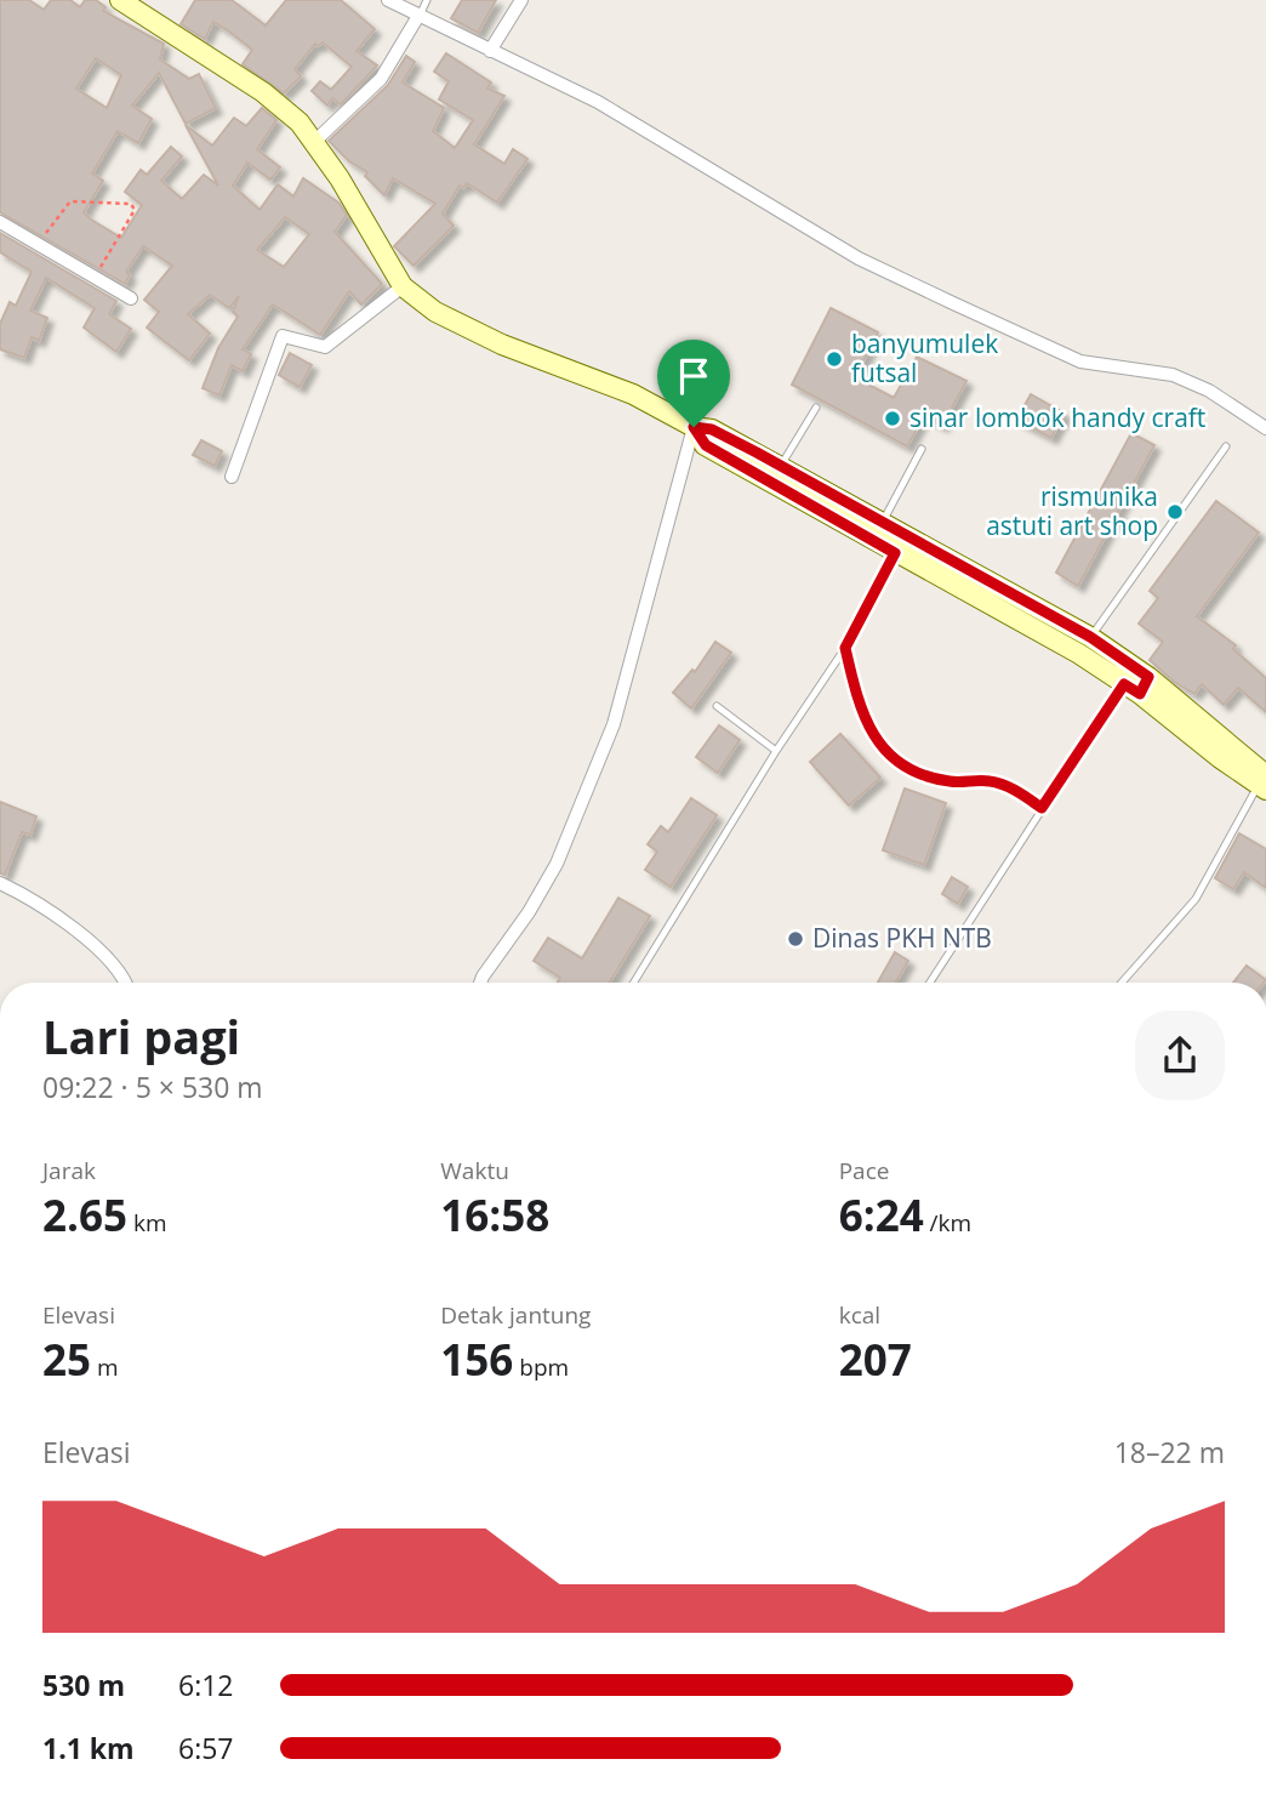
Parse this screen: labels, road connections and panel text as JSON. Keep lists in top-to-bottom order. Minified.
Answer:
{"places":["banyumulek futsal","sinar lombok handy craft","rismunika astuti art shop","Dinas PKH NTB"],"page":{"heading":["Lari pagi","09:22 · 5 × 530 m"],"stats":[["Jarak","2.65 km"],["Waktu","16:58"],["Pace","6:24 /km"],["Elevasi","25 m"],["Detak jantung","156 bpm"],["kcal","207"]],"chart":["Elevasi","18–22 m"],"list":[{"name":"530 m","note":"6:12"},{"name":"1.1 km","note":"6:57"}]}}
